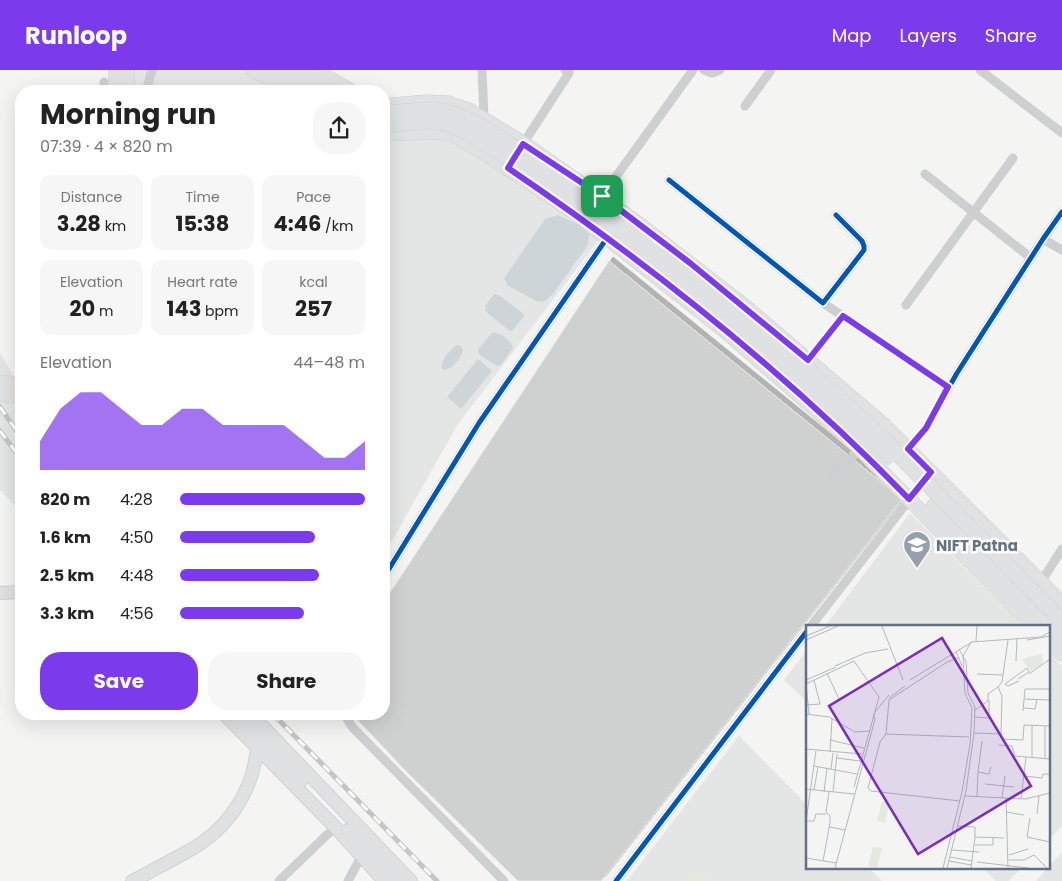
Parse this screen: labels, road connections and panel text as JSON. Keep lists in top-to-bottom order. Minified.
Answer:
{"places":{"school or university":["NIFT Patna"]},"page":{"header":"Runloop","nav":["Map","Layers","Share"],"heading":["Morning run","07:39 · 4 × 820 m"],"stats":[["Distance","3.28 km"],["Time","15:38"],["Pace","4:46 /km"],["Elevation","20 m"],["Heart rate","143 bpm"],["kcal","257"]],"chart":["Elevation","44–48 m"],"list":[{"name":"820 m","note":"4:28"},{"name":"1.6 km","note":"4:50"},{"name":"2.5 km","note":"4:48"},{"name":"3.3 km","note":"4:56"}],"buttons":["Save","Share"]}}
